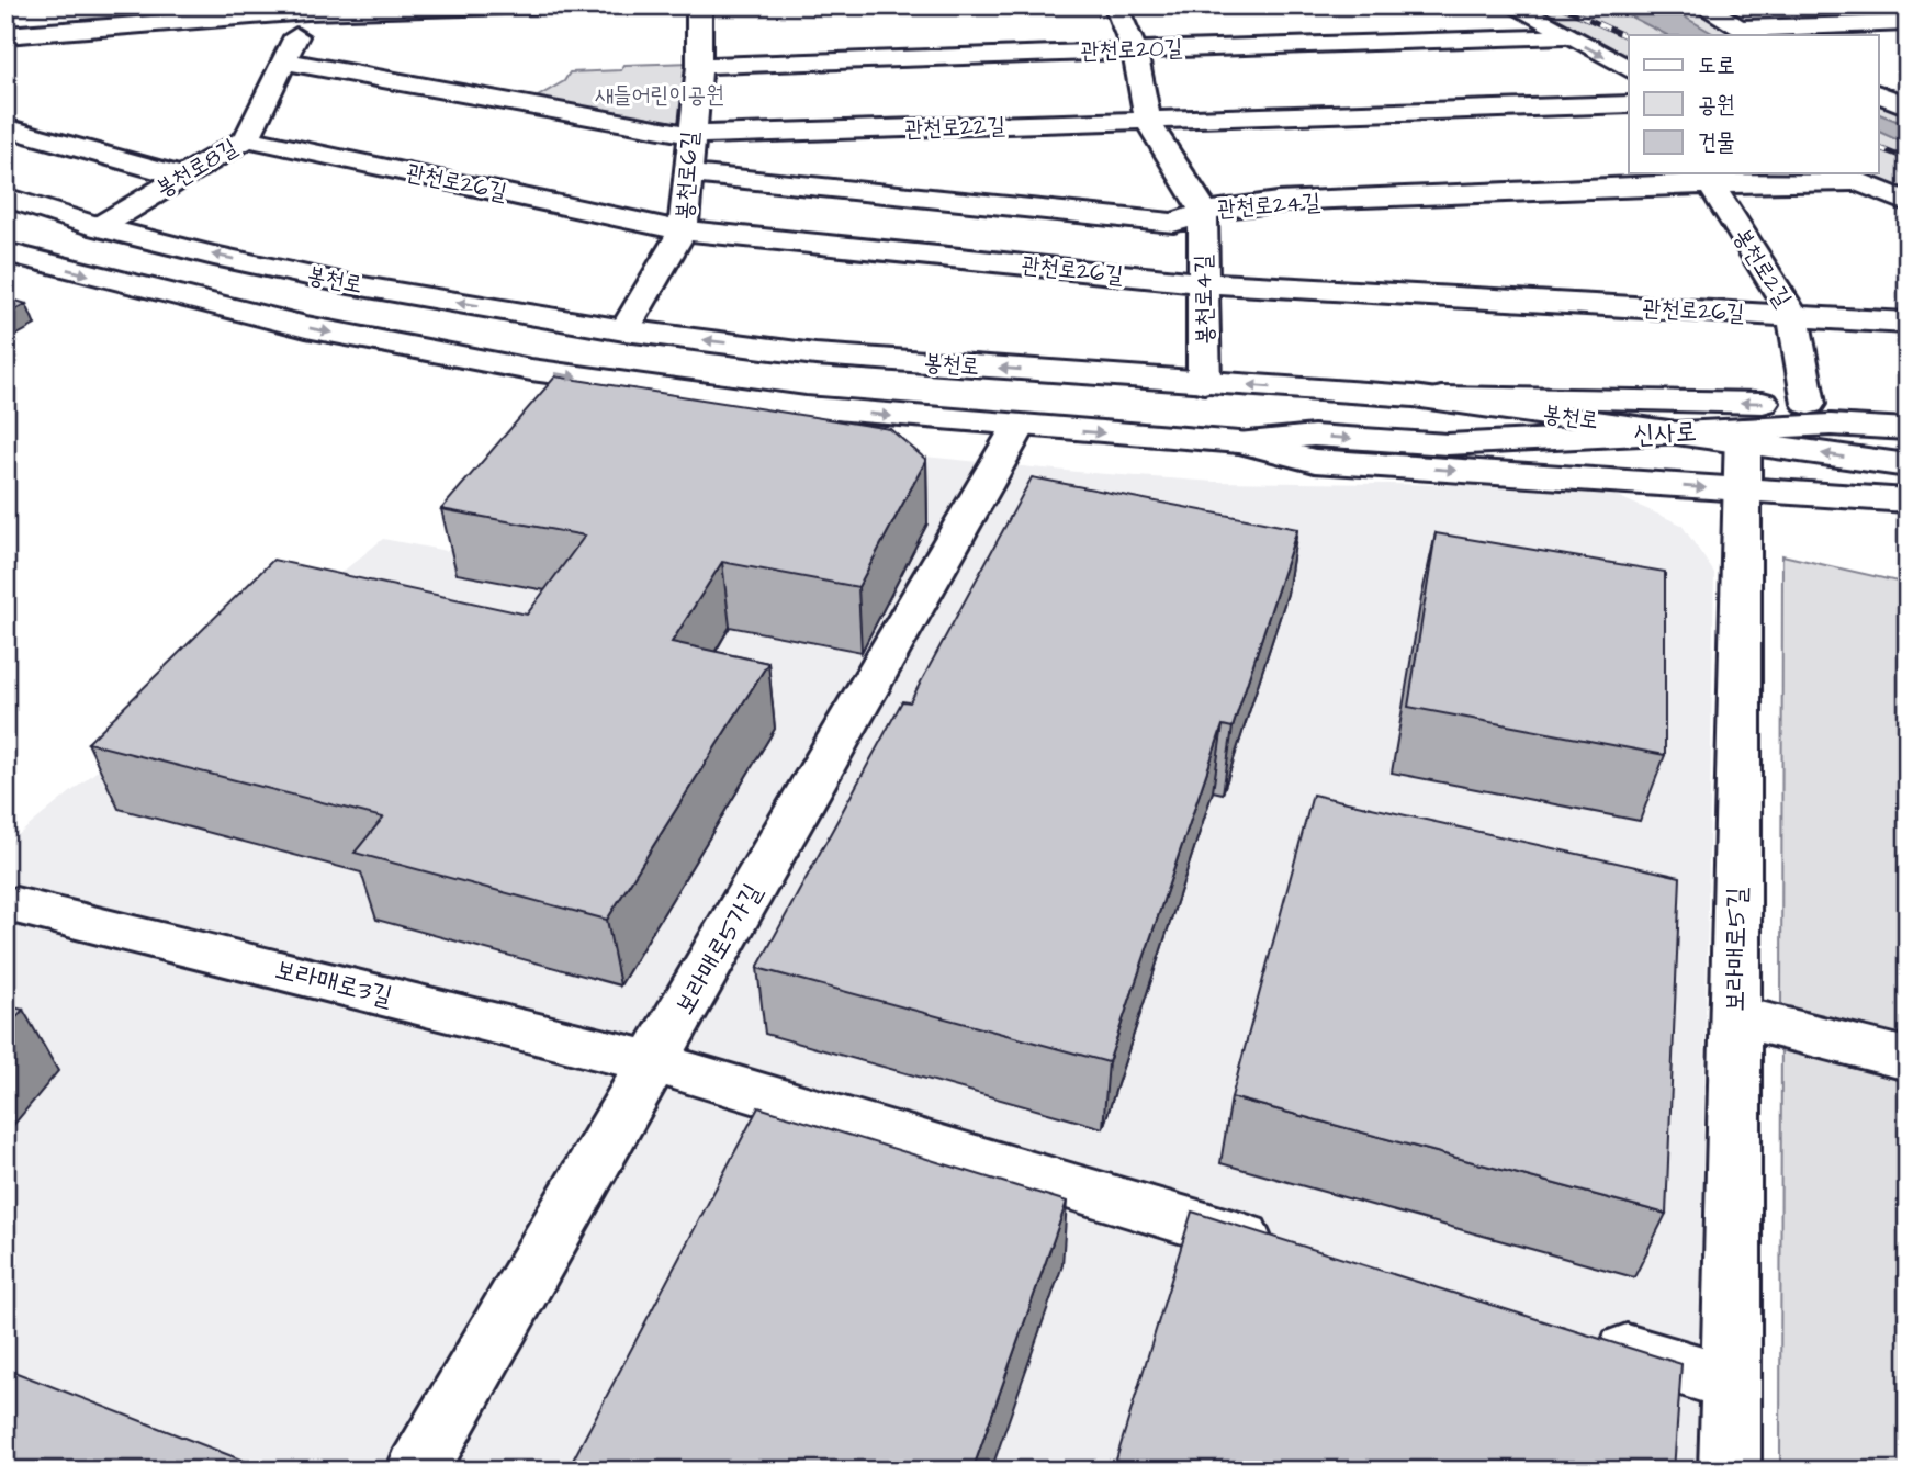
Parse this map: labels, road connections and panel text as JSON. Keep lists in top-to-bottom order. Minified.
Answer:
{"streets":{"street":["관천로20길","관천로22길","봉천로8길","봉천로6길","관천로26길","관천로24길","봉천로2길","봉천로","봉천로4길","신사로","보라매로5가길","보라매로5길","보라매로3길"]},"crossings":[["관천로20길","봉천로6길"],["관천로22길","봉천로8길"],["관천로22길","봉천로6길"],["봉천로8길","관천로26길"],["봉천로8길","봉천로"],["봉천로6길","관천로26길"],["봉천로6길","관천로24길"],["봉천로6길","봉천로"],["관천로26길","봉천로2길"],["관천로26길","봉천로4길"],["관천로24길","봉천로2길"],["관천로24길","봉천로4길"],["봉천로2길","신사로"],["봉천로","봉천로4길"],["봉천로","신사로"],["봉천로","보라매로5가길"],["봉천로","보라매로5길"],["신사로","보라매로5길"],["보라매로5가길","보라매로3길"]],"parks":["새들어린이공원"],"legend":["도로","공원","건물"]}
